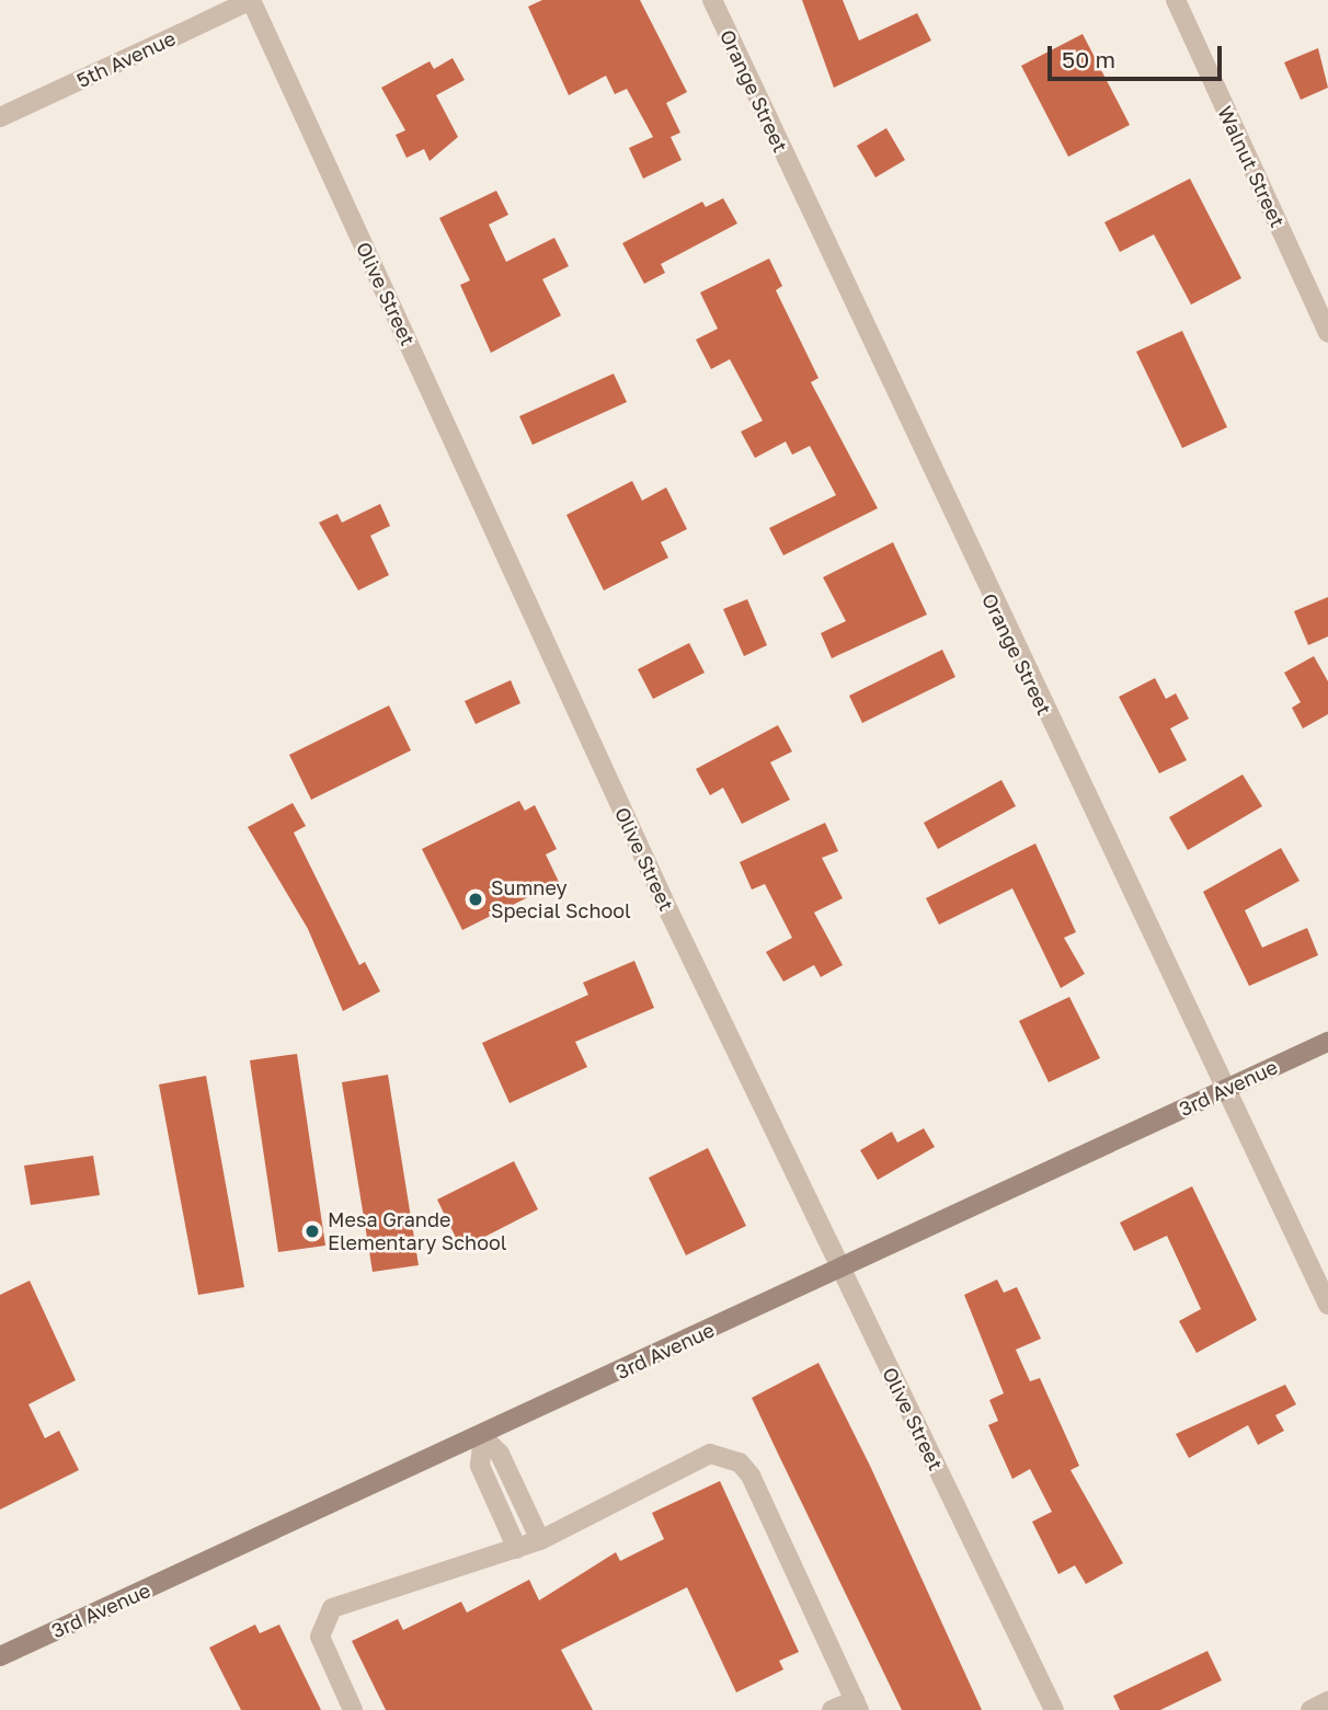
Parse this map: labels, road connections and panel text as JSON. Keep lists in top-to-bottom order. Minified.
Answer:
{"streets":{"street":["5th Avenue","Orange Street","Walnut Street","Olive Street","3rd Avenue"]},"crossings":[["5th Avenue","Olive Street"],["Orange Street","3rd Avenue"],["Olive Street","3rd Avenue"]],"places":["Sumney Special School","Mesa Grande Elementary School"],"scale_bar":"50 m"}
